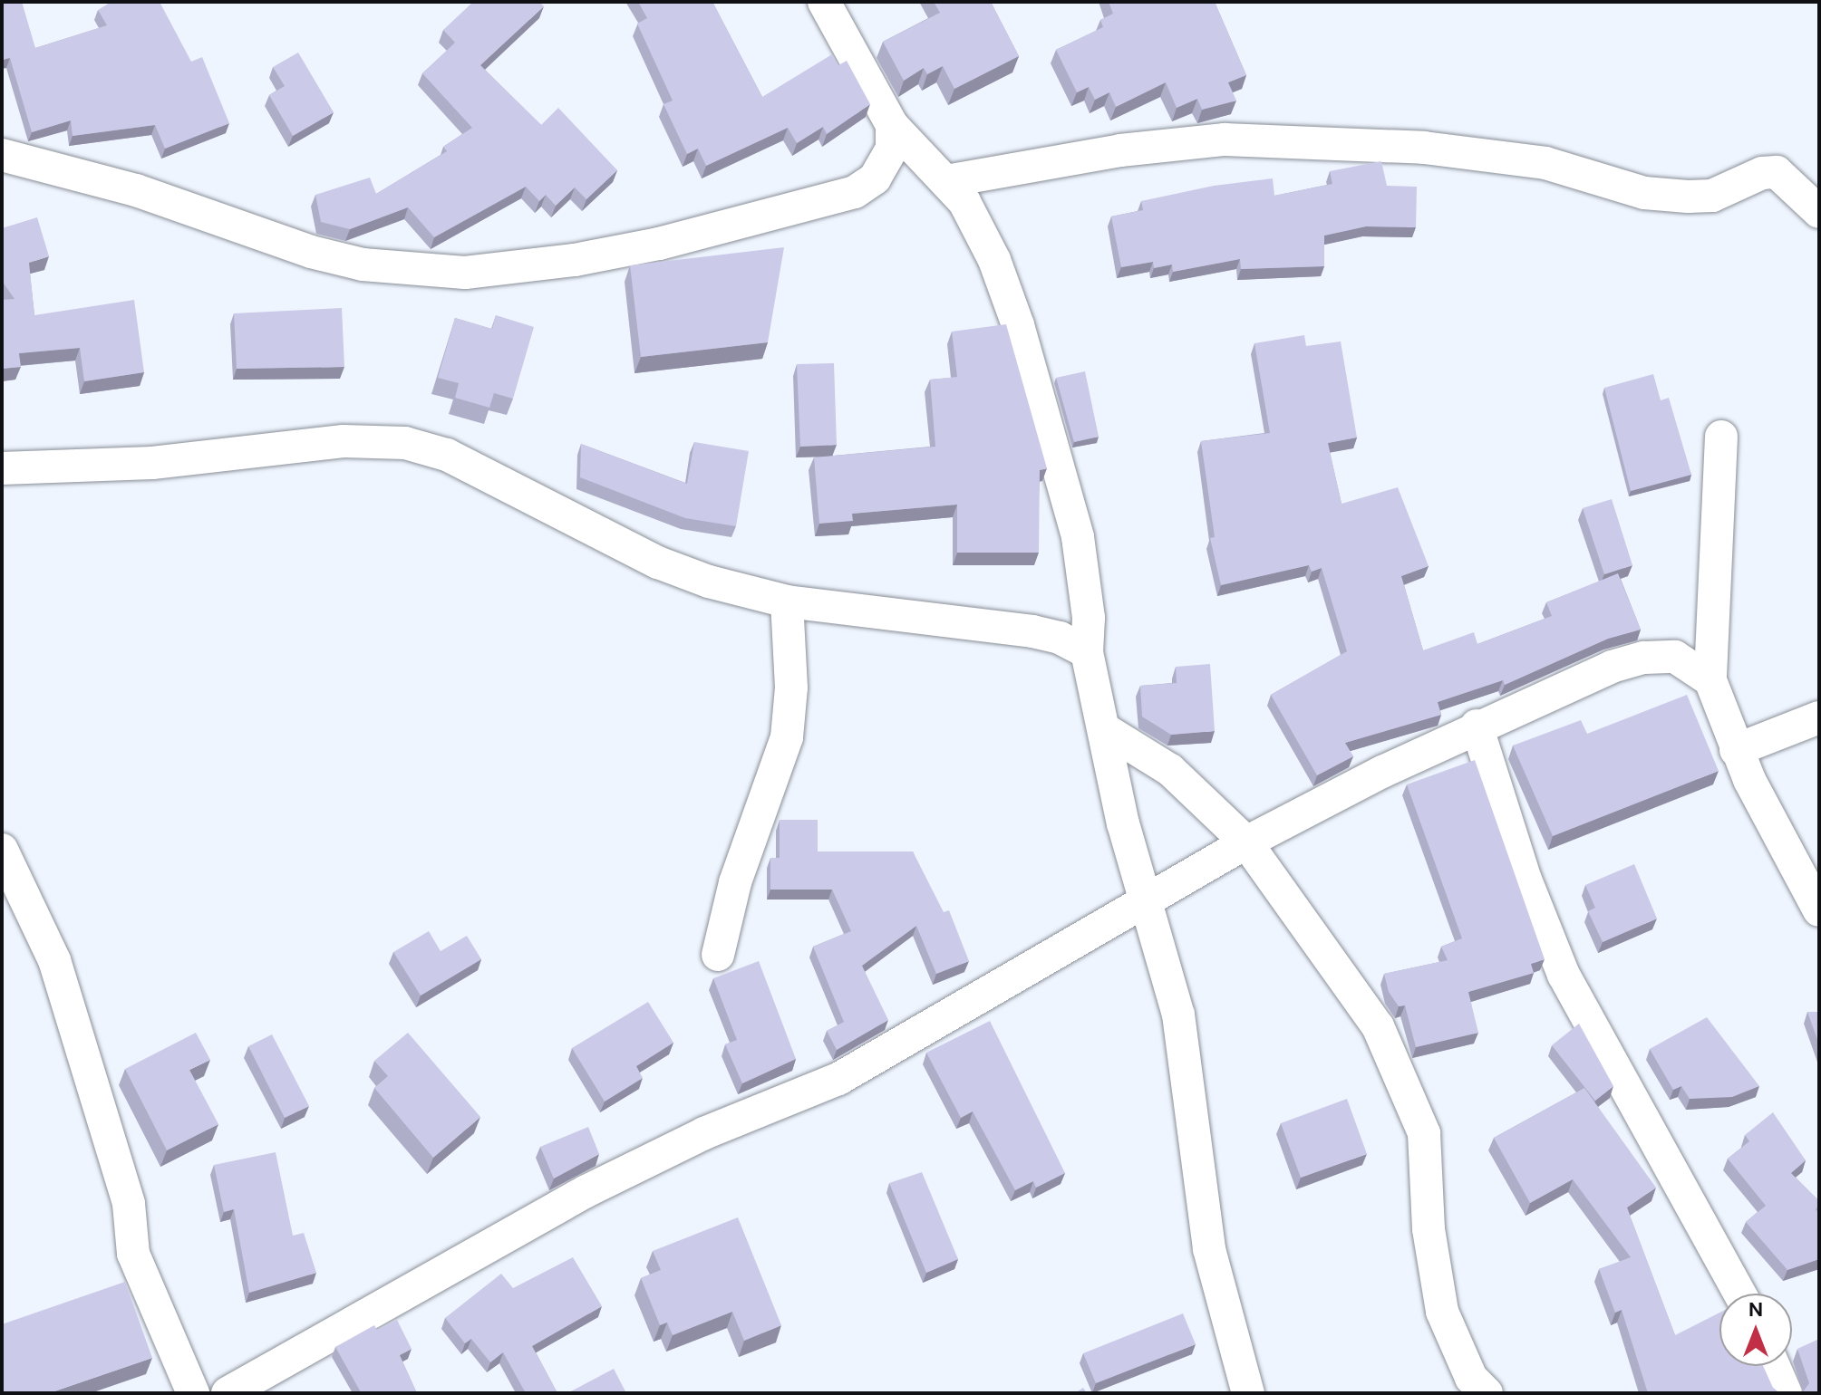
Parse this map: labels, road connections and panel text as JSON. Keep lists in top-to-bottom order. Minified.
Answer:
{"north":"top"}
